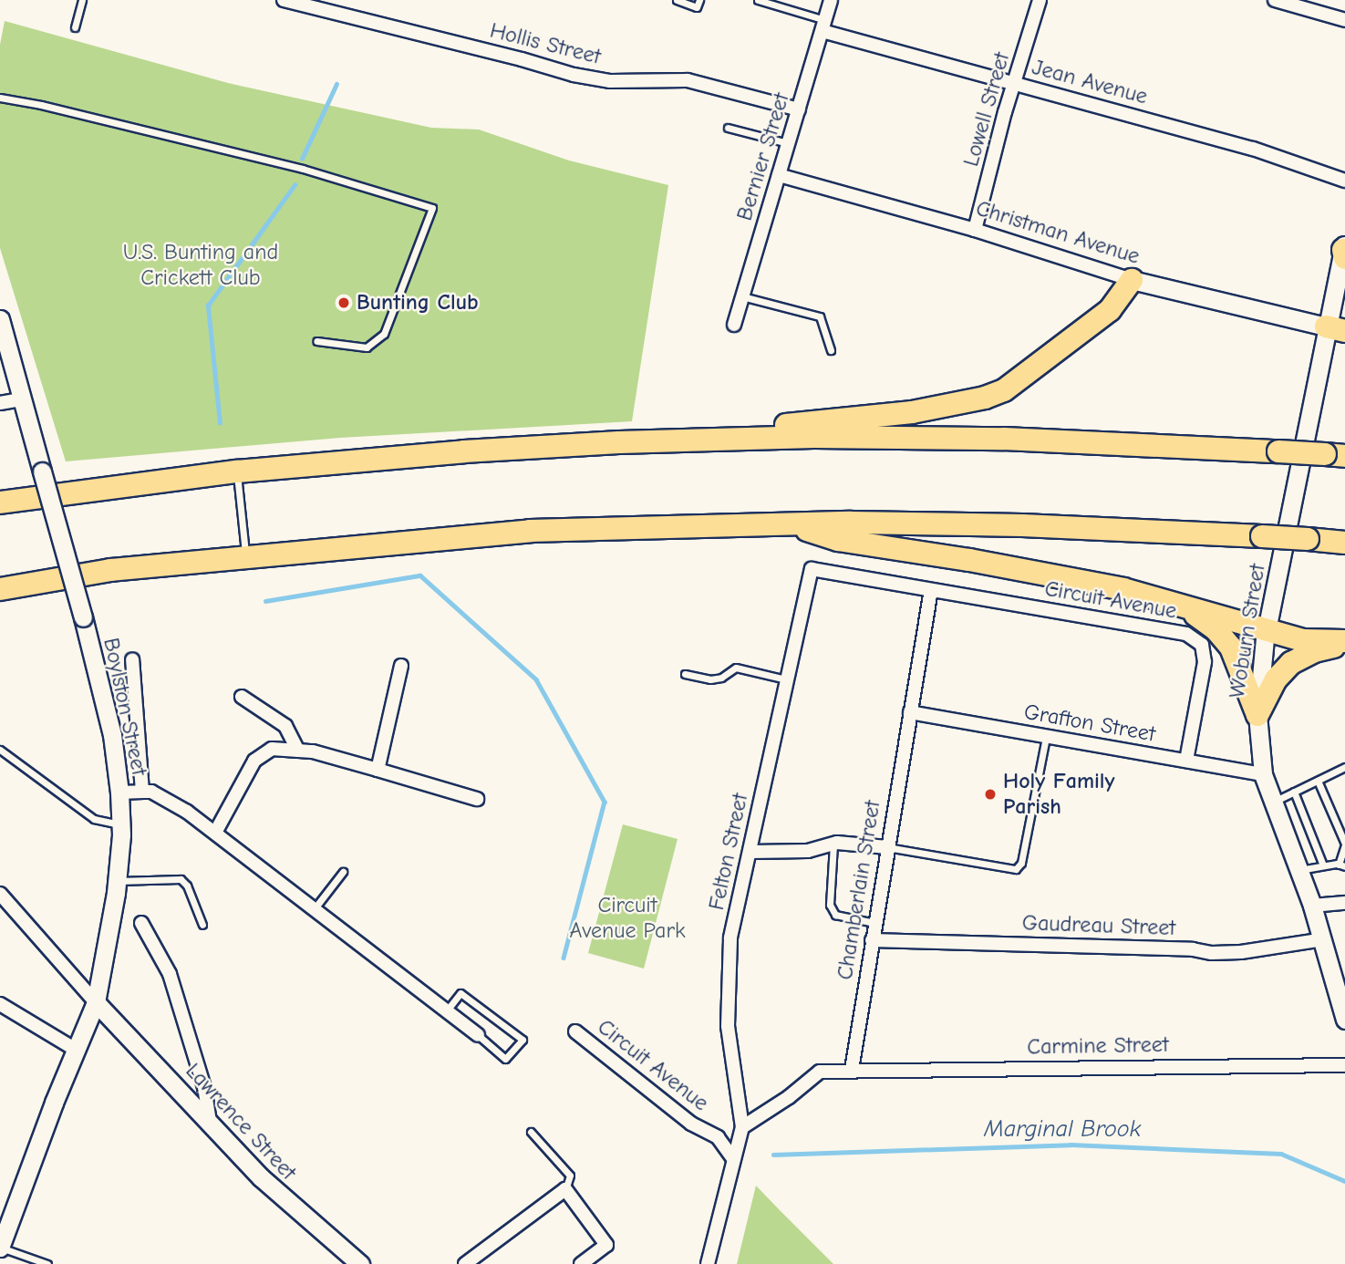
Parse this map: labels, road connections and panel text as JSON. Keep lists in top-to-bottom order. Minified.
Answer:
{"streets":{"main road":["Christman Avenue","Woburn Street","Boylston Street","Lawrence Street"],"street":["Hollis Street","Jean Avenue","Lowell Street","Bernier Street","Circuit Avenue","Grafton Street","Felton Street","Chamberlain Street","Gaudreau Street","Carmine Street"]},"crossings":[["Hollis Street","Bernier Street"],["Jean Avenue","Lowell Street"],["Jean Avenue","Bernier Street"],["Lowell Street","Christman Avenue"],["Bernier Street","Christman Avenue"],["Christman Avenue","Woburn Street"],["Circuit Avenue","Grafton Street"],["Circuit Avenue","Felton Street"],["Circuit Avenue","Chamberlain Street"],["Woburn Street","Grafton Street"],["Woburn Street","Gaudreau Street"],["Boylston Street","Lawrence Street"],["Grafton Street","Chamberlain Street"],["Felton Street","Chamberlain Street"],["Chamberlain Street","Gaudreau Street"],["Chamberlain Street","Carmine Street"]],"water":["Marginal Brook"],"parks":["U.S. Bunting and Crickett Club","Circuit Avenue Park"],"places":["Bunting Club","Holy Family Parish"]}
